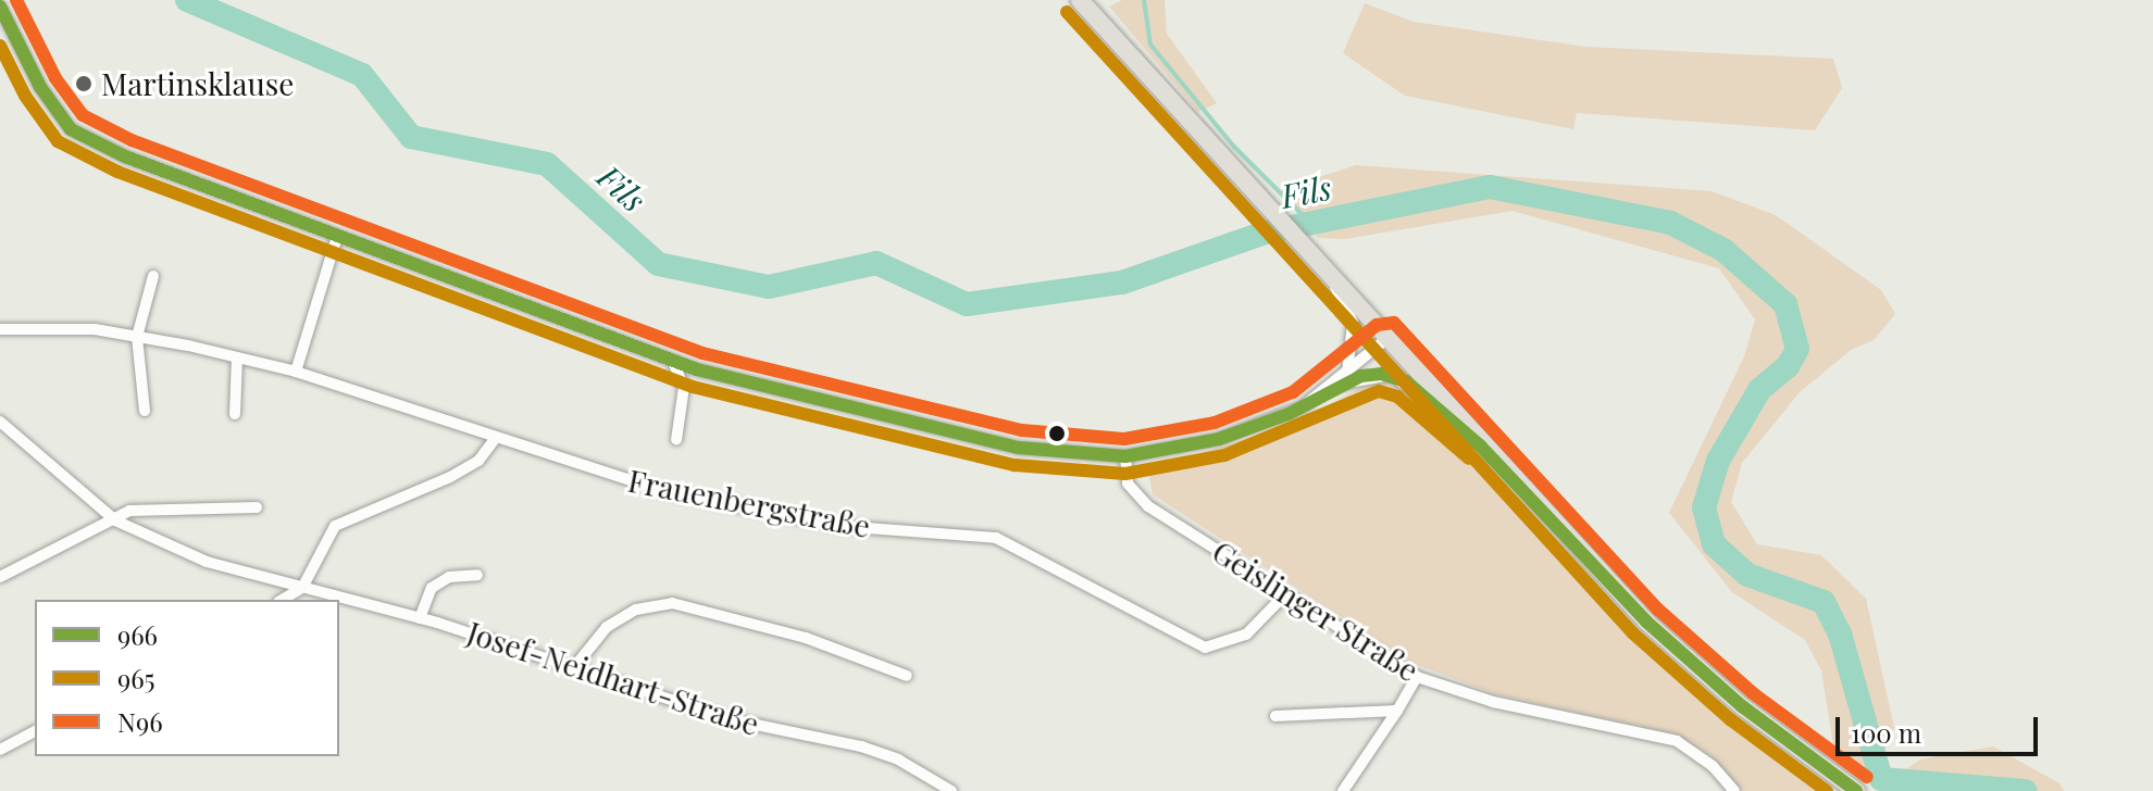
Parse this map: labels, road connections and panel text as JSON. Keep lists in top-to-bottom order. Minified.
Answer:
{"streets":{"street":["Frauenbergstraße","Geislinger Straße","Josef-Neidhart-Straße"]},"crossings":[["Frauenbergstraße","Geislinger Straße"]],"water":["Fils"],"places":["Martinsklause"],"lines":["transit line N96","transit line 966","transit line 965"],"legend":["966","965","N96"],"scale_bar":"100 m"}
